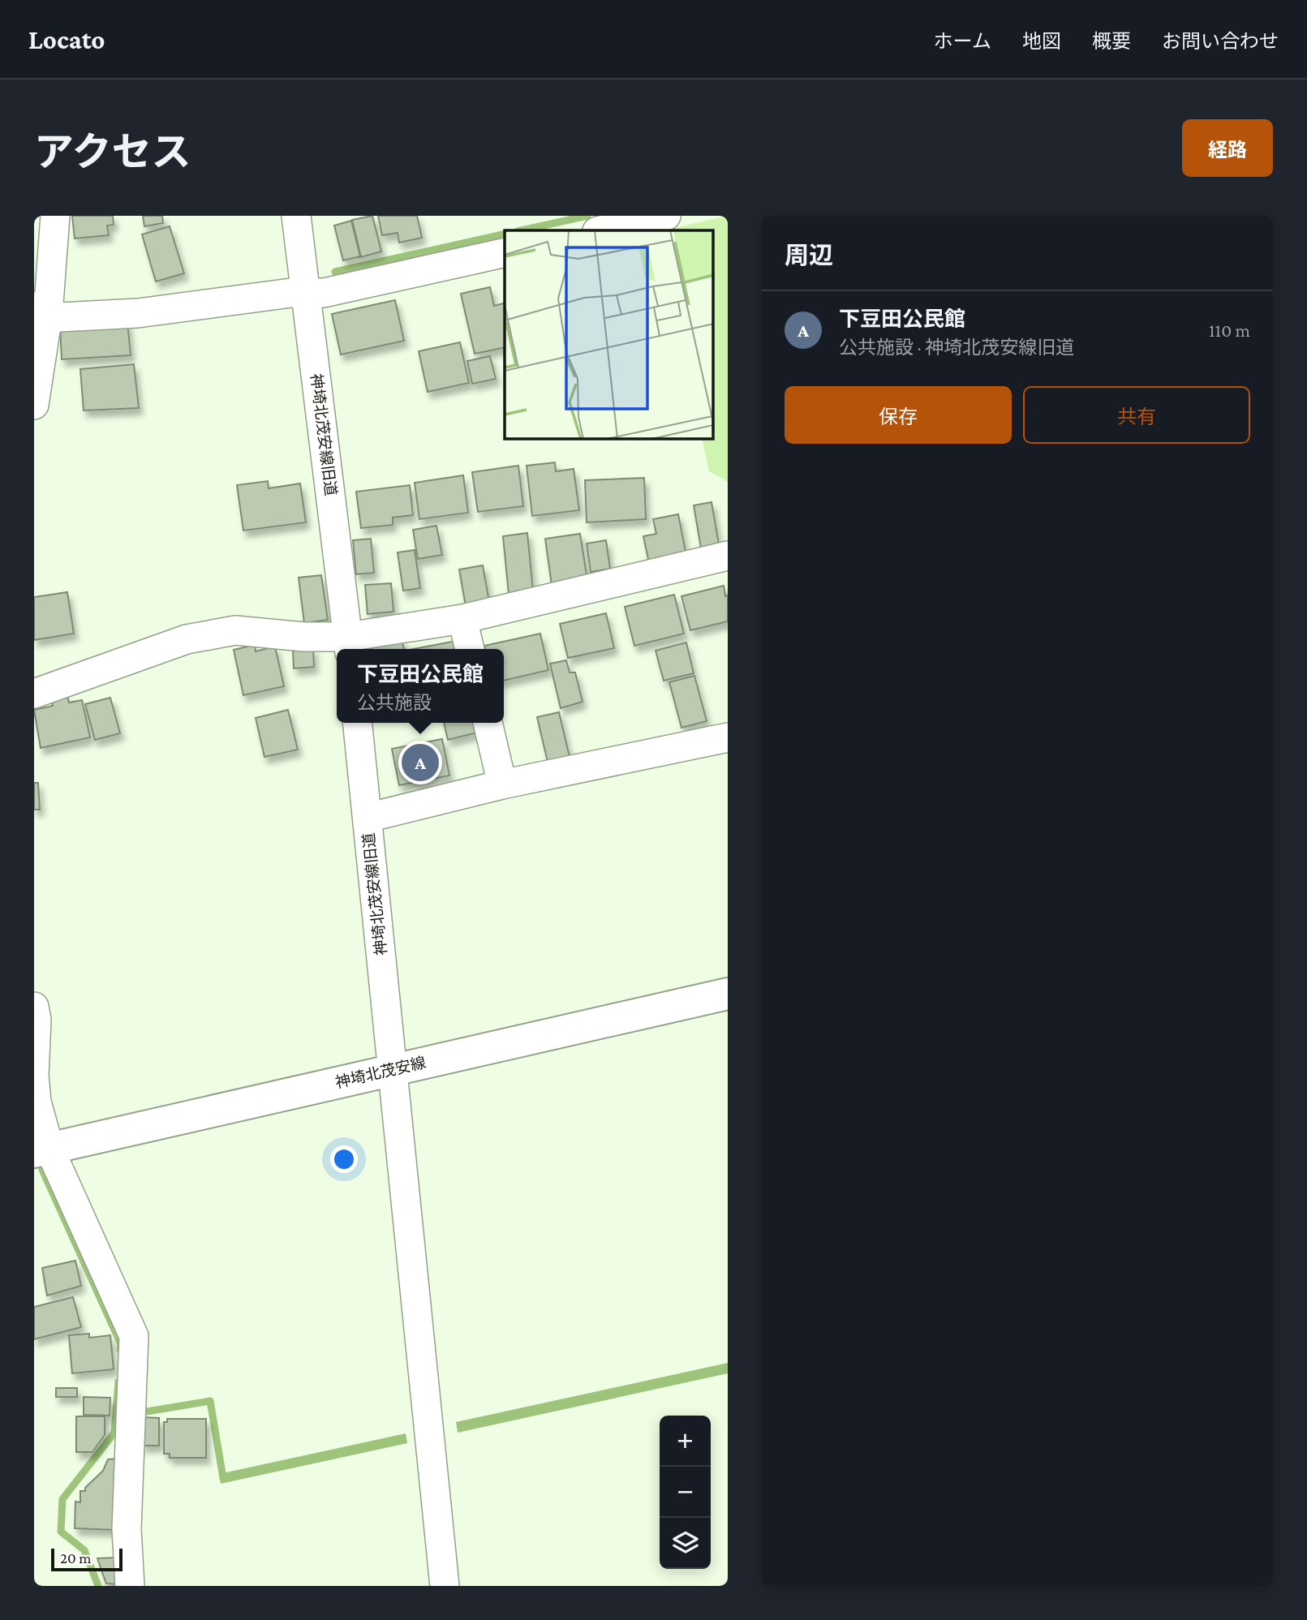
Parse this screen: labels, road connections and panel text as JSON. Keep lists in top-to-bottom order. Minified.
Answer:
{"streets":{"main road":["神埼北茂安線"],"street":["神埼北茂安線旧道"]},"crossings":[["神埼北茂安線旧道","神埼北茂安線"]],"scale_bar":"20 m","page":{"header":"Locato","nav":["ホーム","地図","概要","お問い合わせ"],"title":"アクセス","buttons":["経路",["保存","共有"]],"heading":"周辺","list":[{"mark":"A","name":"下豆田公民館","note":"公共施設 · 神埼北茂安線旧道","value":"110 m"}],"popup":["下豆田公民館","公共施設"],"pins":"A","map_buttons":["+","−"],"scale":"20 m"}}
